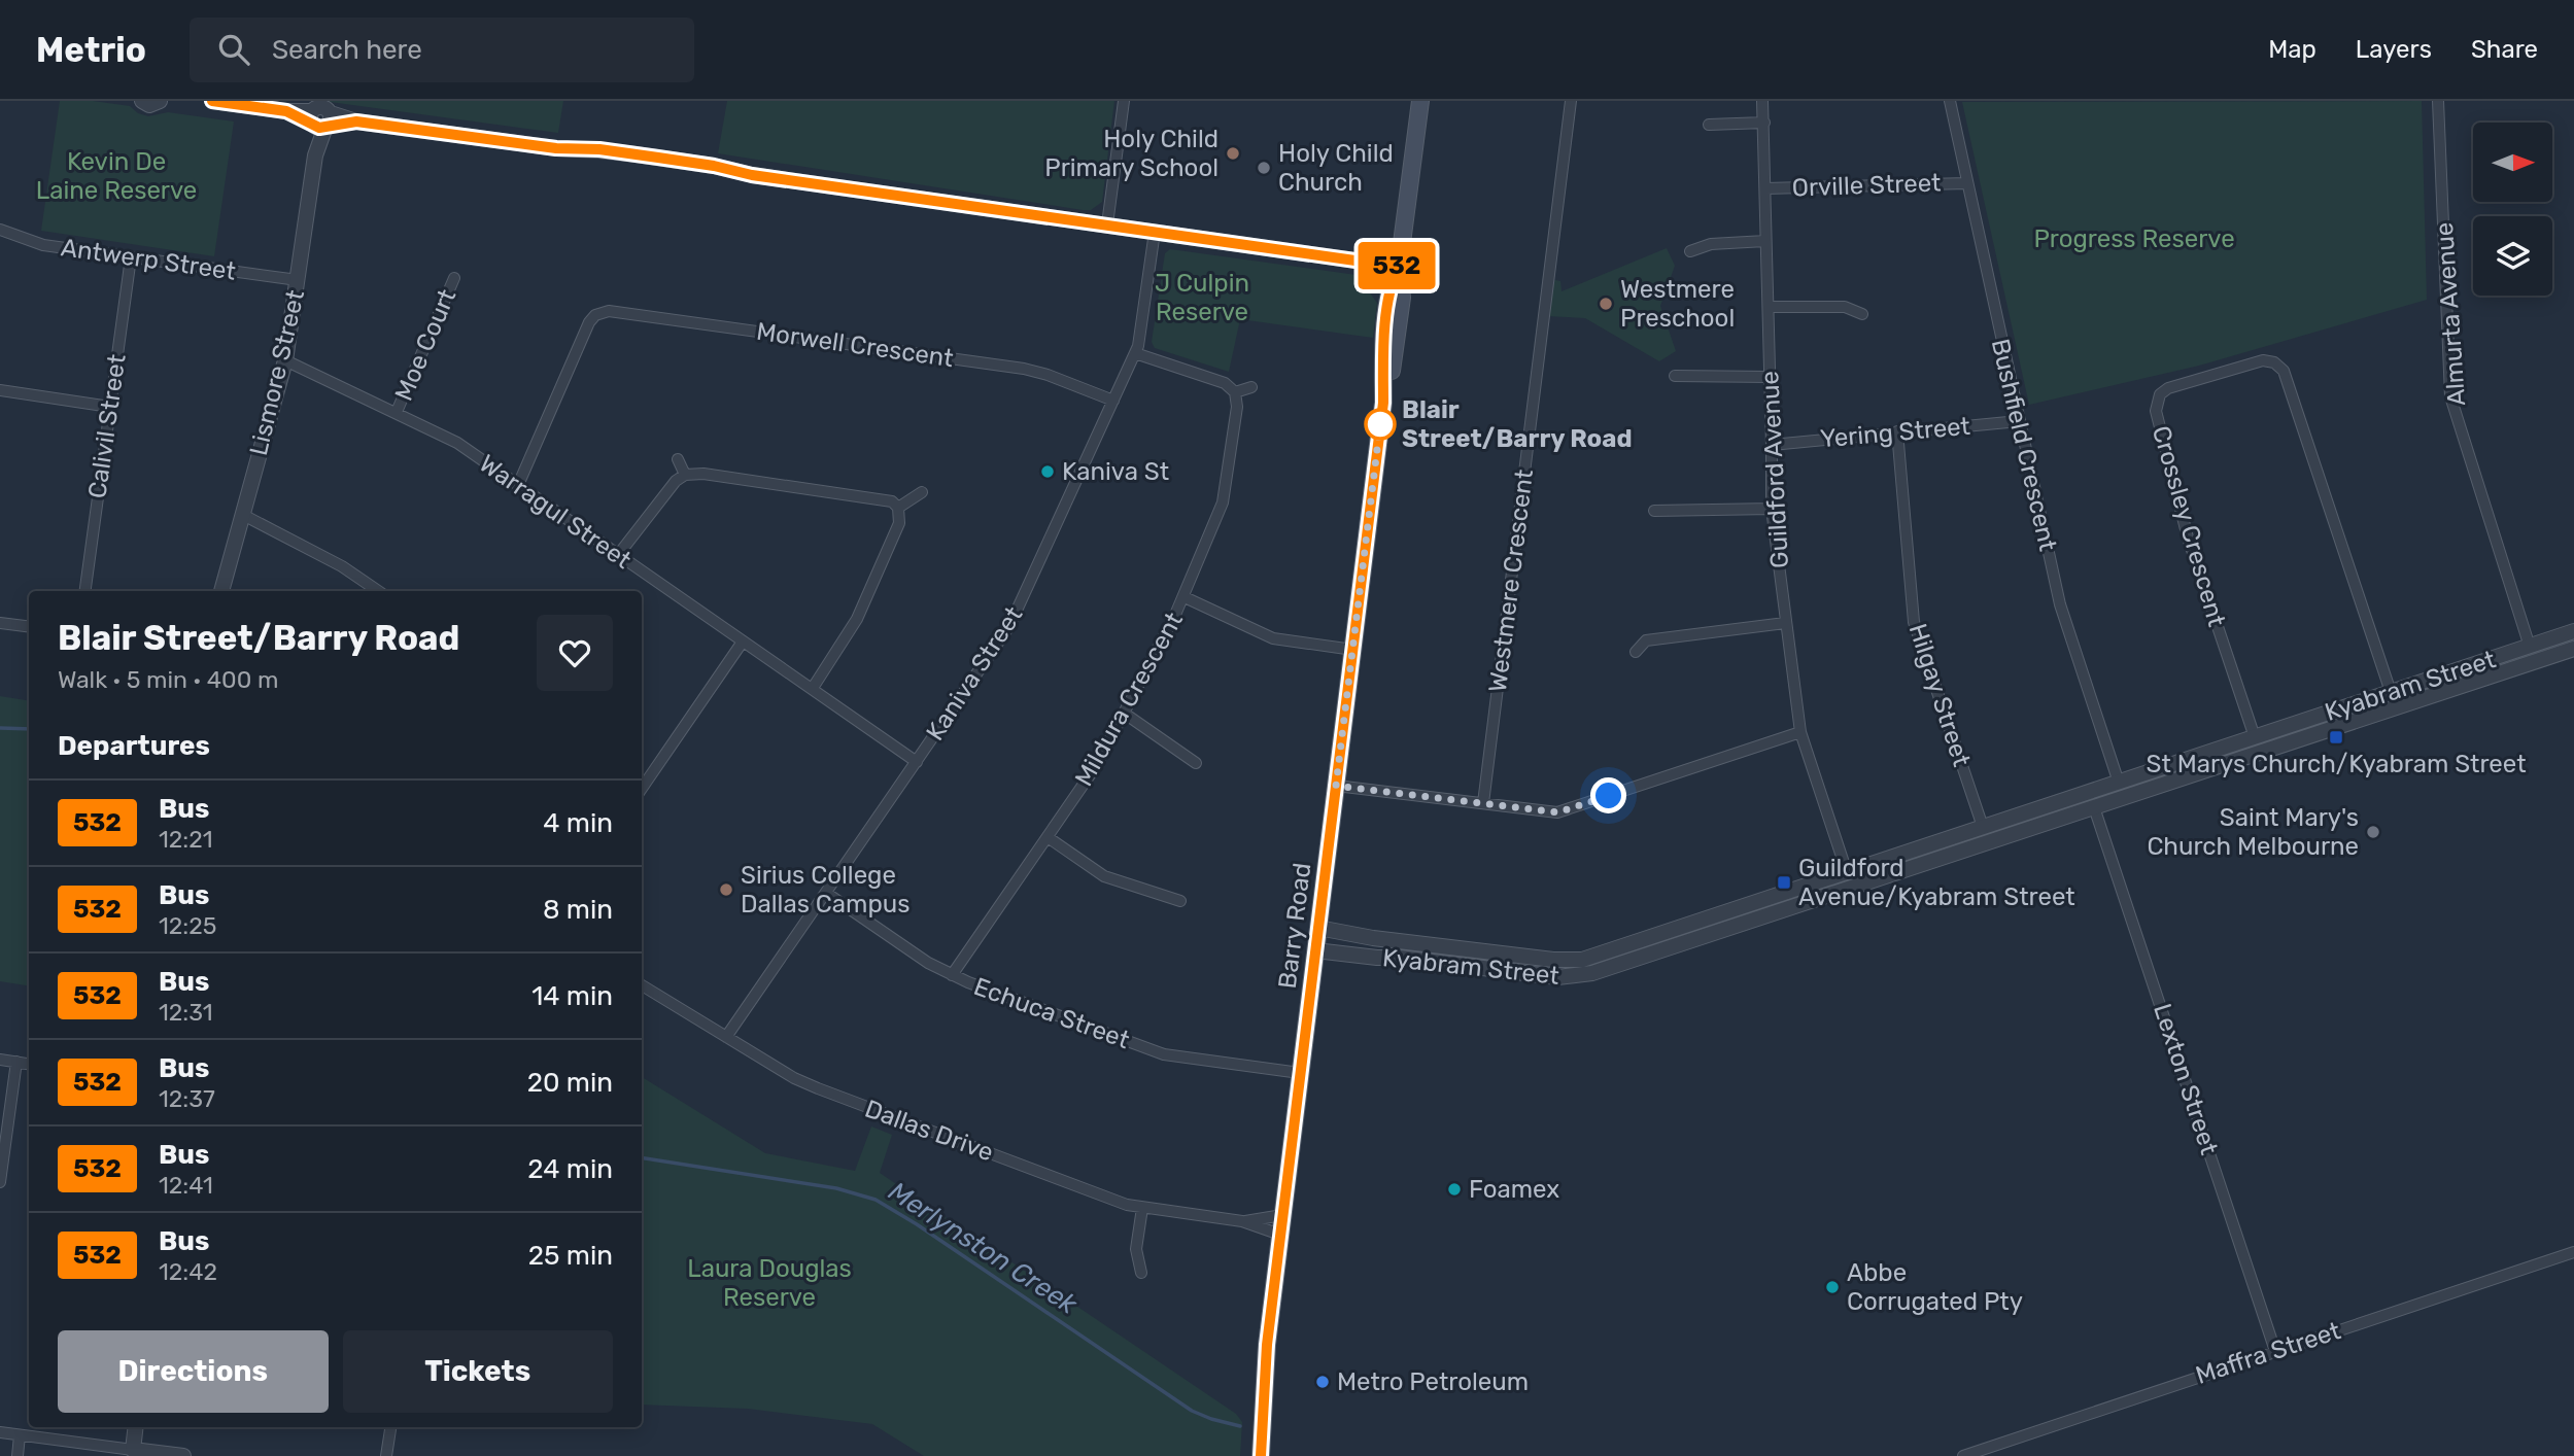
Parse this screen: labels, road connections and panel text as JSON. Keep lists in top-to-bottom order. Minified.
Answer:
{"streets":{"main road":["Barry Road"],"street":["Orville Street","Antwerp Street","Almurta Avenue","Moe Court","Morwell Crescent","Lismore Street","Calivil Street","Yering Street","Bushfield Crescent","Guildford Avenue","Warragul Street","Crossley Crescent","Westmere Crescent","Kaniva Street","Kyabram Street","Hilgay Street","Mildura Crescent","Echuca Street","Lexton Street","Dallas Drive","Maffra Street"]},"crossings":[["Orville Street","Bushfield Crescent"],["Orville Street","Guildford Avenue"],["Antwerp Street","Lismore Street"],["Antwerp Street","Calivil Street"],["Almurta Avenue","Kyabram Street"],["Moe Court","Warragul Street"],["Morwell Crescent","Kaniva Street"],["Lismore Street","Warragul Street"],["Yering Street","Bushfield Crescent"],["Yering Street","Guildford Avenue"],["Yering Street","Hilgay Street"],["Bushfield Crescent","Kyabram Street"],["Guildford Avenue","Kyabram Street"],["Warragul Street","Kaniva Street"],["Crossley Crescent","Kyabram Street"],["Kaniva Street","Echuca Street"],["Kaniva Street","Dallas Drive"],["Kyabram Street","Hilgay Street"],["Kyabram Street","Barry Road"],["Kyabram Street","Lexton Street"],["Mildura Crescent","Echuca Street"],["Barry Road","Echuca Street"],["Barry Road","Dallas Drive"],["Lexton Street","Maffra Street"]],"water":["Merlynston Creek"],"parks":["Kevin De Laine Reserve","Progress Reserve","J Culpin Reserve","Laura Douglas Reserve"],"places":{"other":["Holy Child Primary School","Holy Child Church","Westmere Preschool","Blair Street/Barry Road","Kaniva St","Saint Mary's Church Melbourne","Sirius College Dallas Campus","Foamex","Abbe Corrugated Pty","Metro Petroleum"],"transit":["St Marys Church/Kyabram Street","Guildford Avenue/Kyabram Street"]},"lines":["bus line 532"],"north":"right","page":{"header":"Metrio","search":"Search here","nav":["Map","Layers","Share"],"on_map":"532","heading":[["Blair Street/Barry Road","Walk · 5 min · 400 m"],"Departures"],"list":[{"mark":"532","name":"Bus","note":"12:21","value":"4 min"},{"mark":"532","name":"Bus","note":"12:25","value":"8 min"},{"mark":"532","name":"Bus","note":"12:31","value":"14 min"},{"mark":"532","name":"Bus","note":"12:37","value":"20 min"},{"mark":"532","name":"Bus","note":"12:41","value":"24 min"},{"mark":"532","name":"Bus","note":"12:42","value":"25 min"}],"buttons":["Directions","Tickets"]}}
